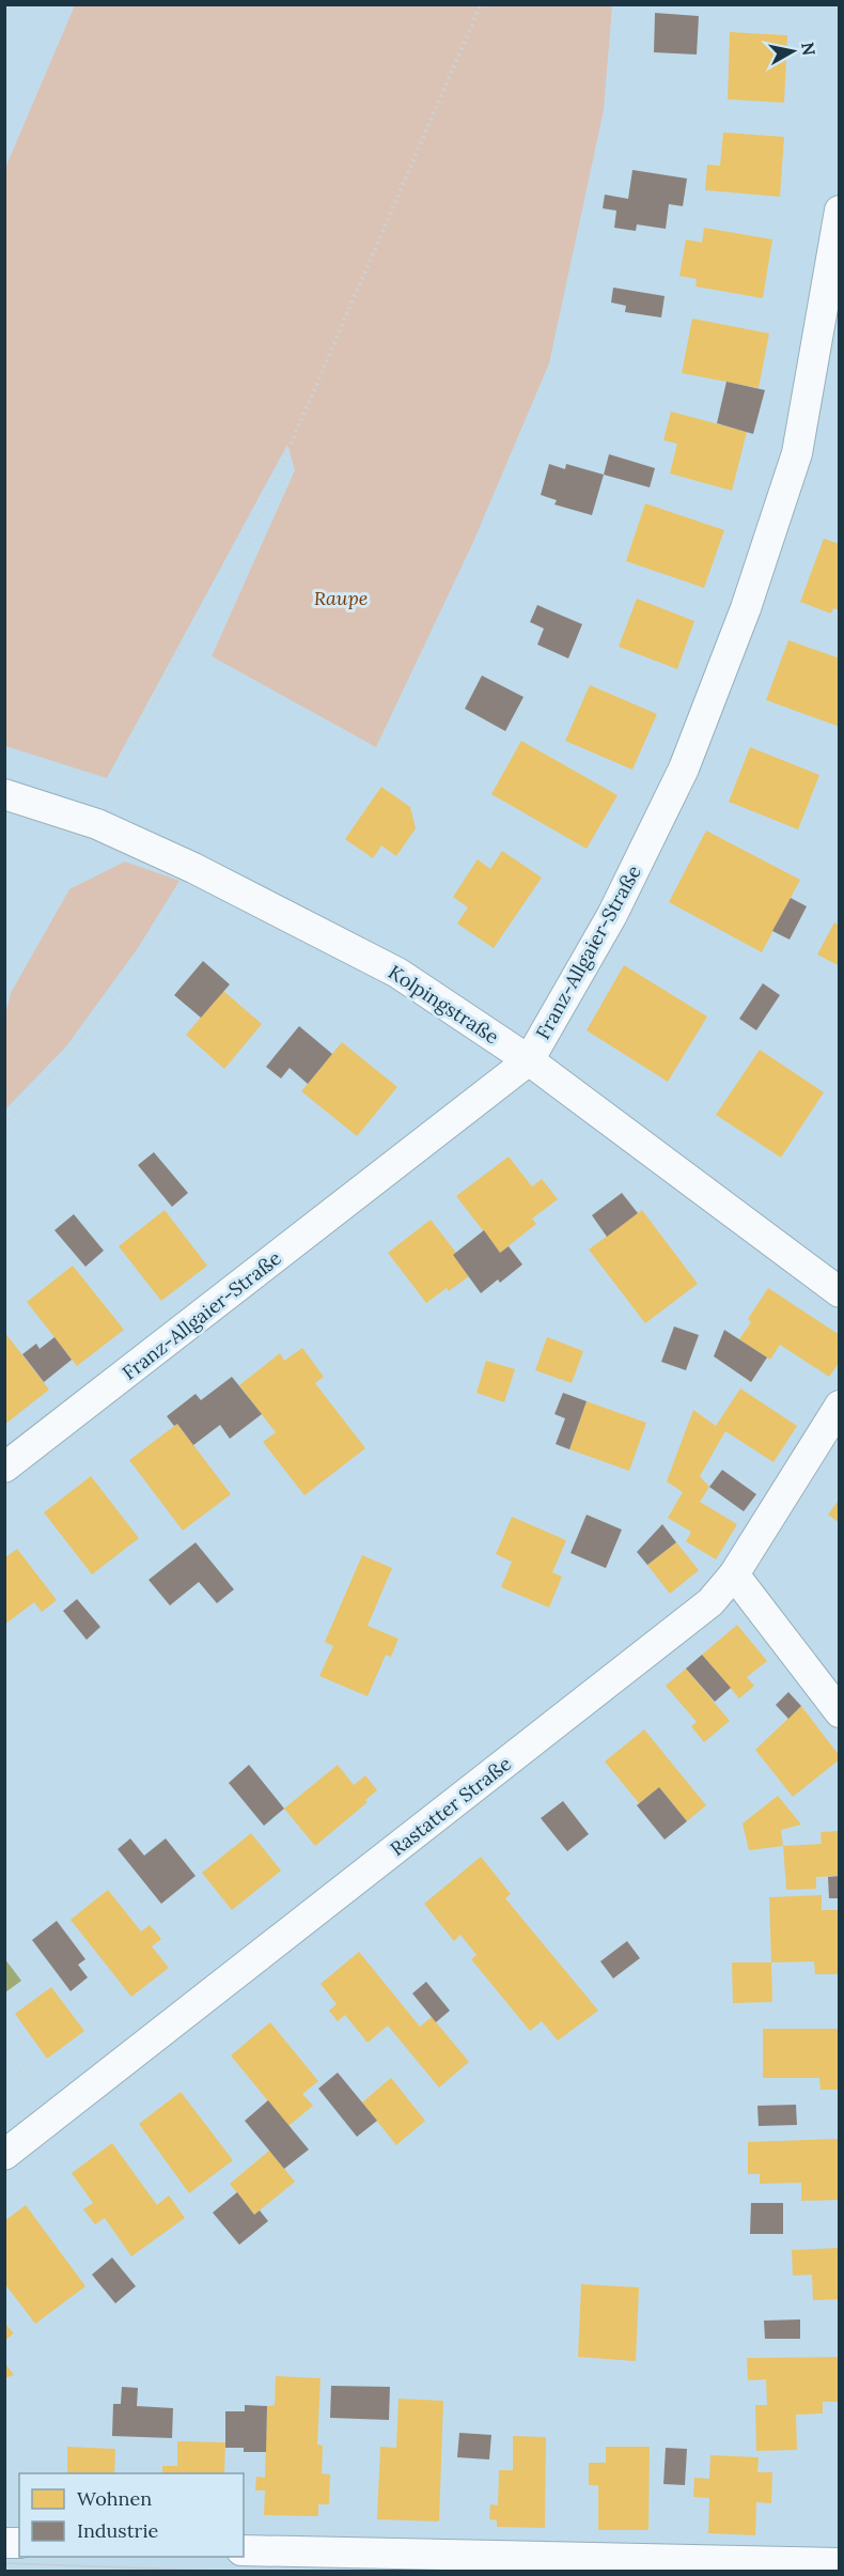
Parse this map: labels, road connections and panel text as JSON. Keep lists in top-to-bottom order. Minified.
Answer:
{"streets":{"street":["Franz-Allgaier-Straße","Kolpingstraße","Rastatter Straße"]},"crossings":[["Franz-Allgaier-Straße","Kolpingstraße"]],"parks":["Raupe"],"legend":["Wohnen","Industrie"],"north":"right"}
